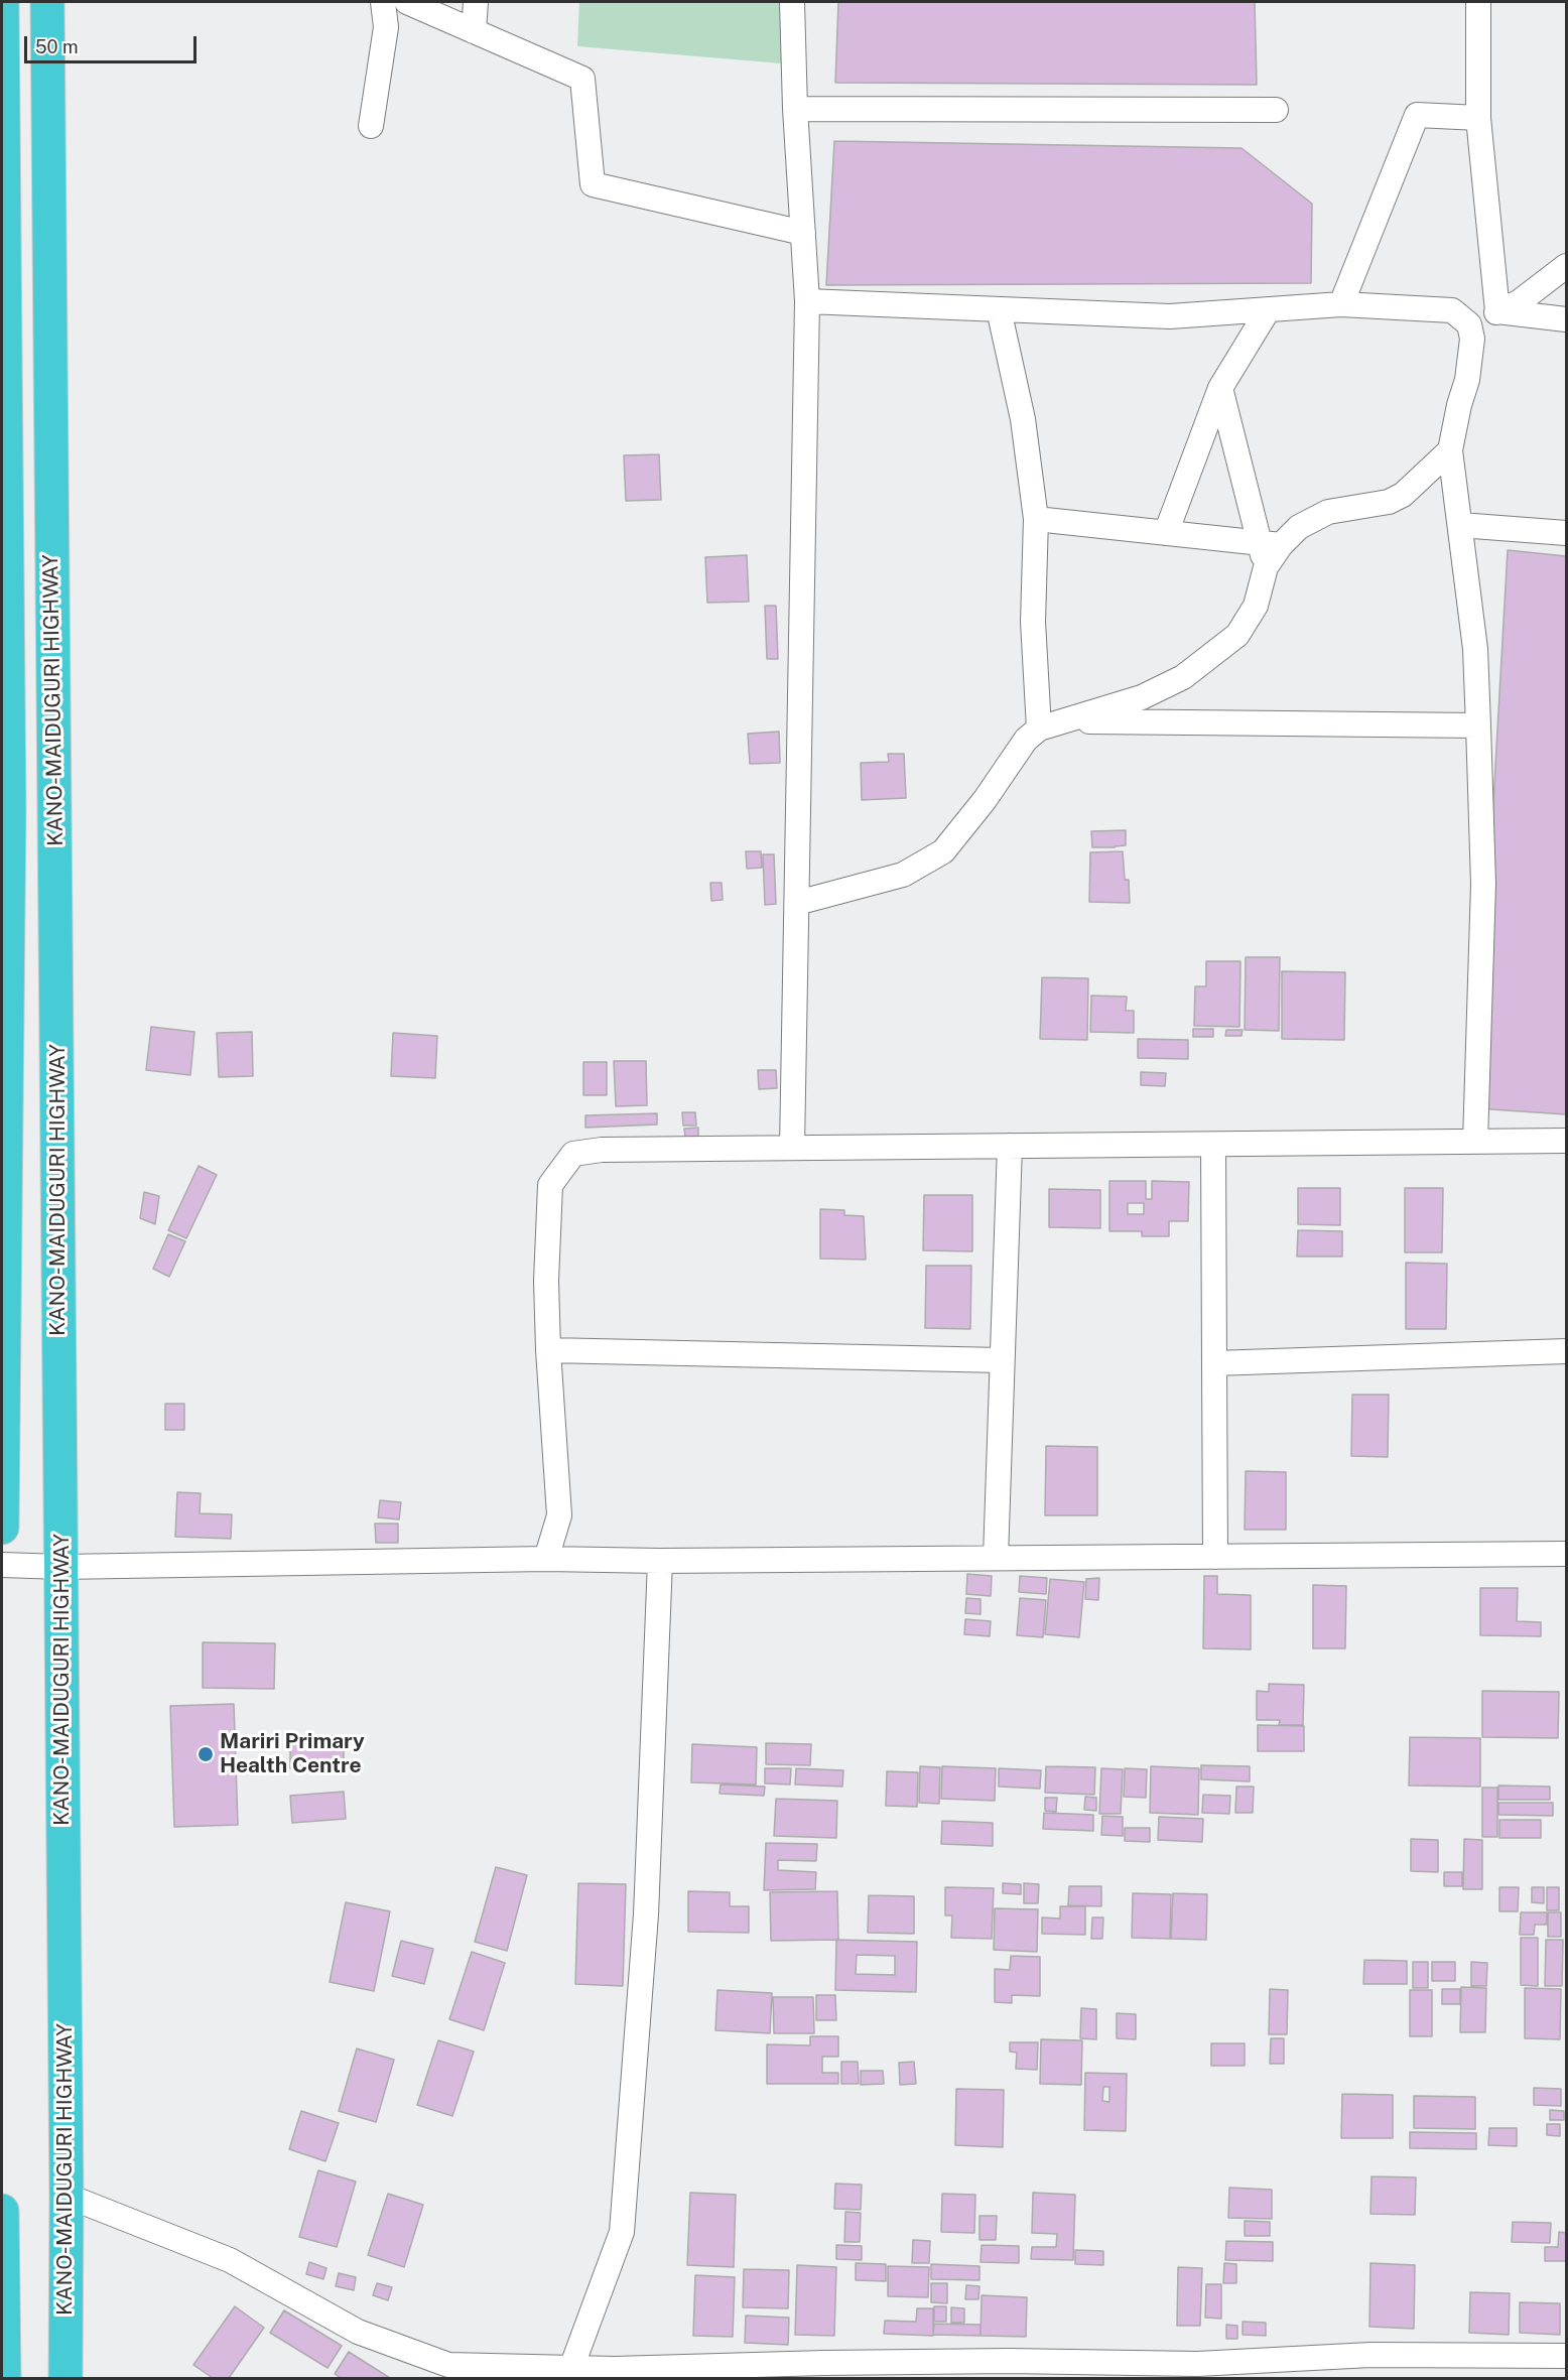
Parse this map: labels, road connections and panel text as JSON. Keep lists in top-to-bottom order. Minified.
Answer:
{"streets":{"highway":["KANO-MAIDUGURI HIGHWAY"]},"places":["Mariri Primary Health Centre"],"scale_bar":"50 m"}
